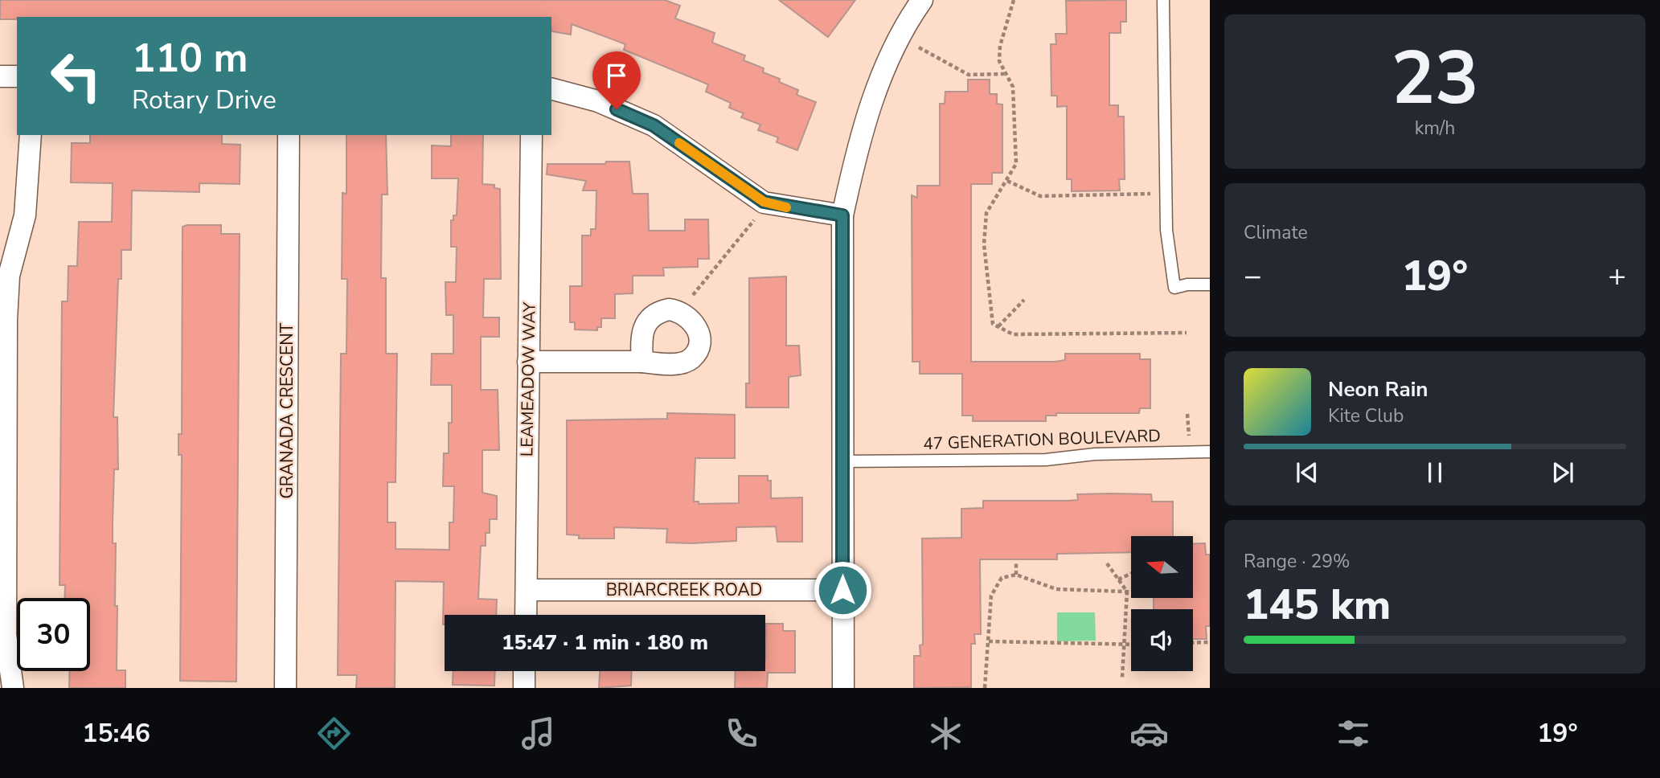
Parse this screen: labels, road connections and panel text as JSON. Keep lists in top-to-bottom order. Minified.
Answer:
{"streets":{"street":["LEAMEADOW WAY","GRANADA CRESCENT","BRIARCREEK ROAD"],"lane":["47 GENERATION BOULEVARD"]},"crossings":[["LEAMEADOW WAY","BRIARCREEK ROAD"]],"north":"left","page":{"tile":[["23","km/h"],"Climate",["Range · 29%","145 km"]],"turn":["110 m","Rotary Drive"],"heat":["−","19°","+"],"song":["Neon Rain","Kite Club"],"limit":"30","trip":"15:47 · 1 min · 180 m","tabs":["15:46","19°"]}}
